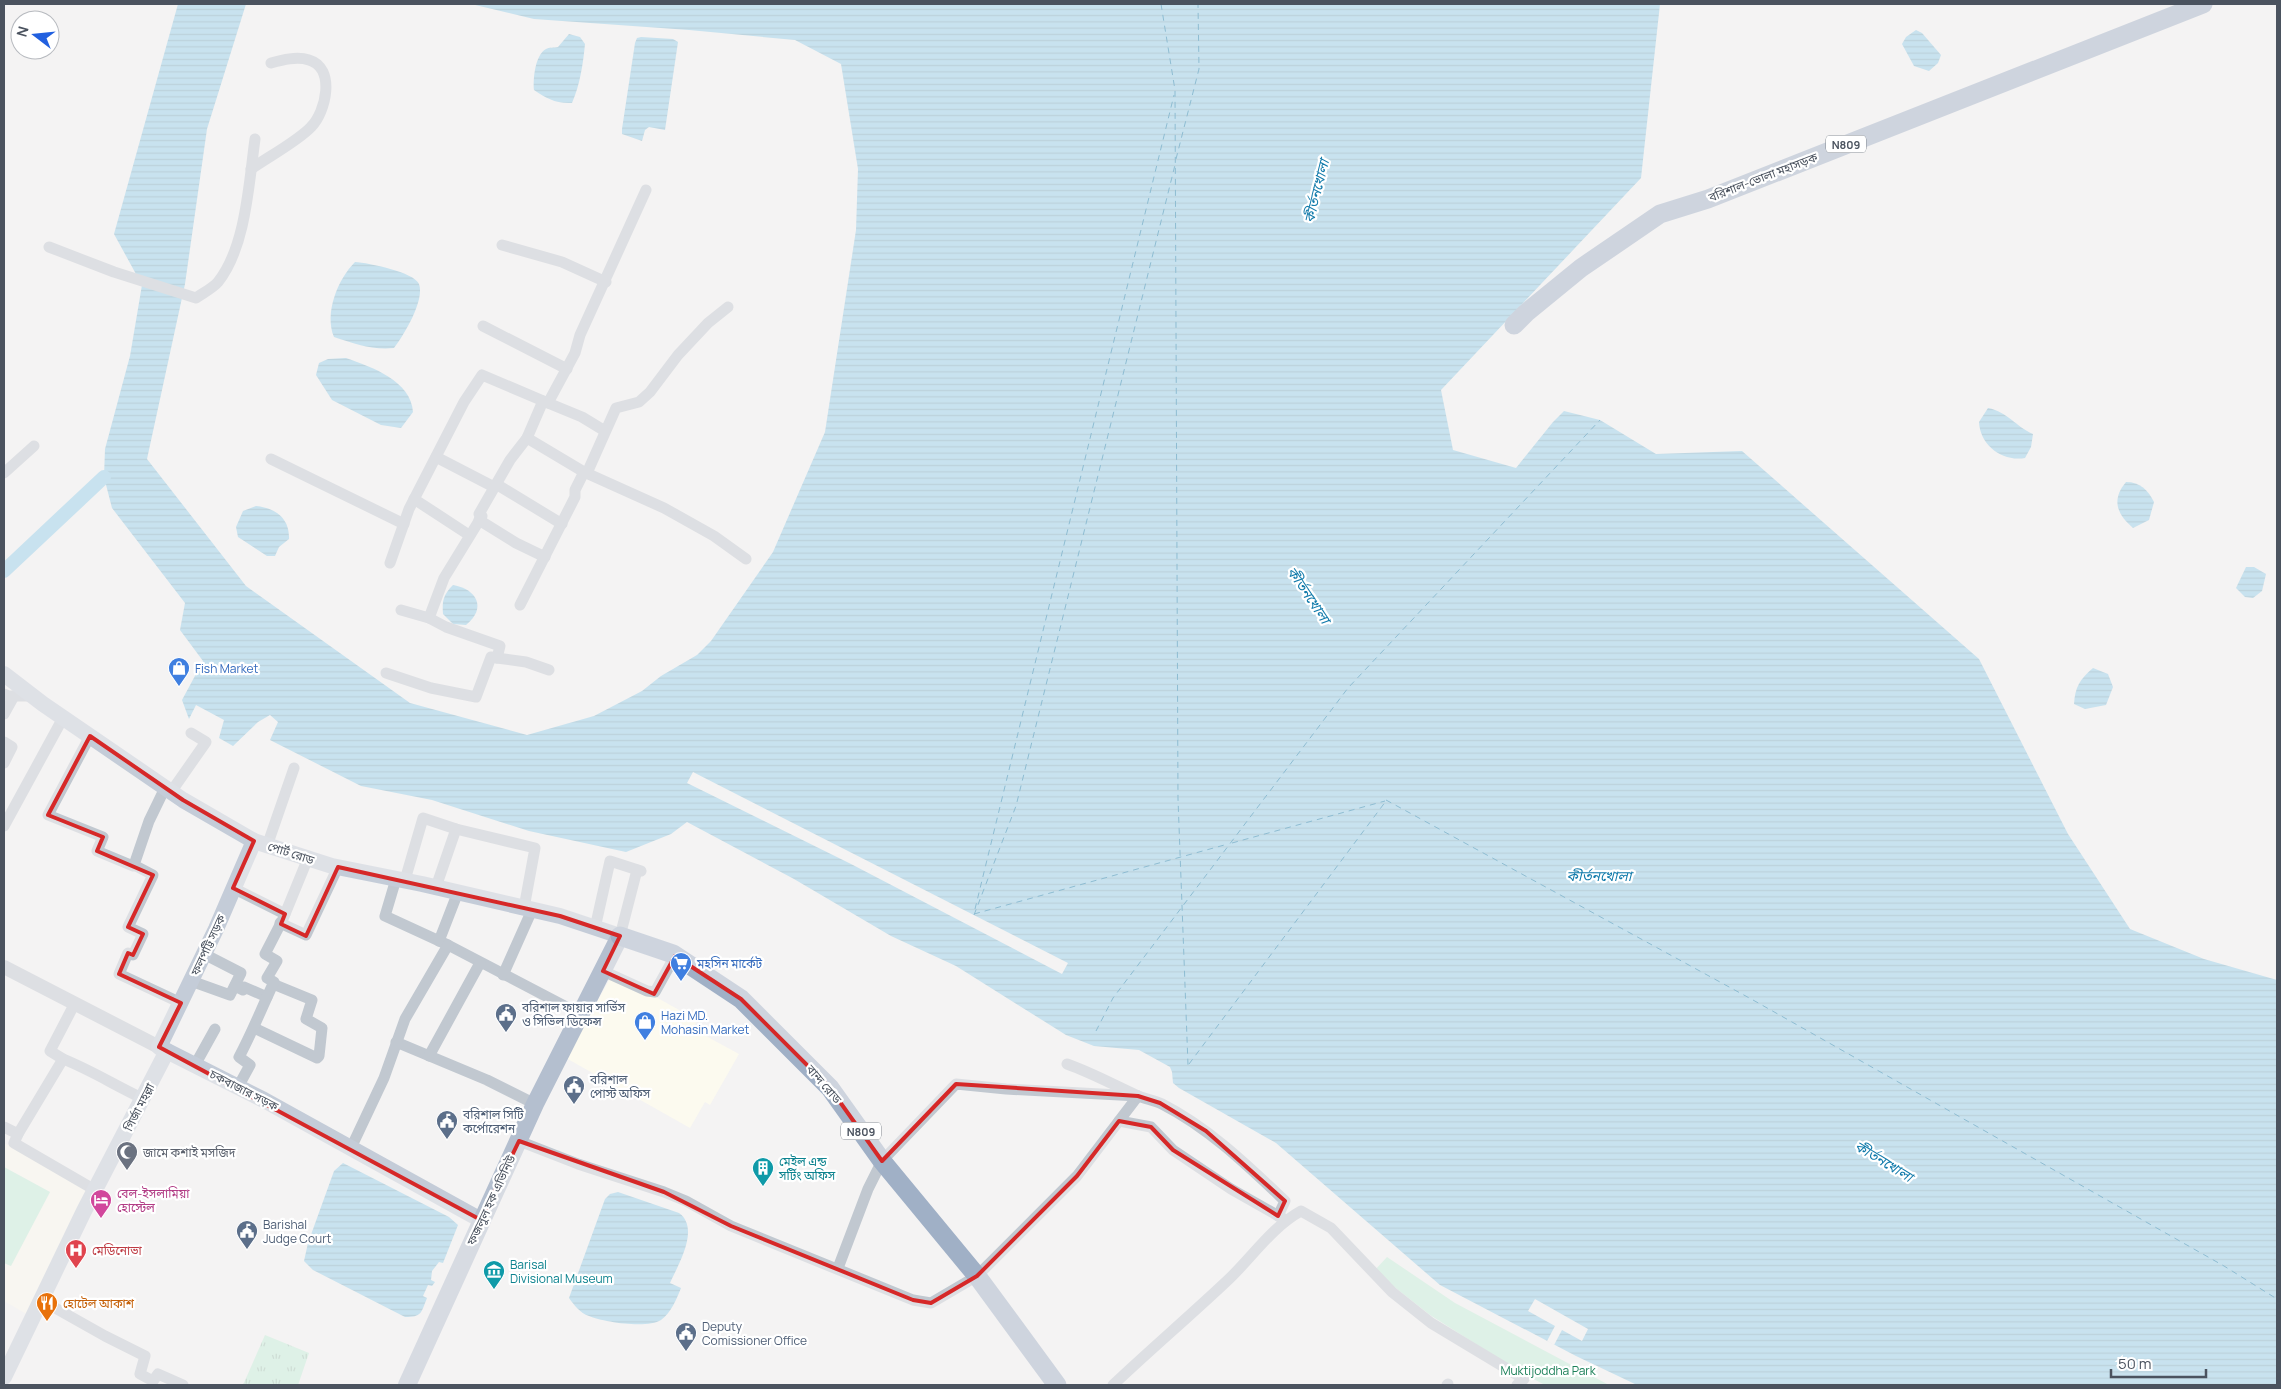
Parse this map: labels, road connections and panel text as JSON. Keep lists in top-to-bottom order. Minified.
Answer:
{"streets":{"highway":["N809","বরিশাল-ভোলা মহাসড়ক","বান্দ রোড"],"main road":["পোর্ট রোড","ফলপট্টি সড়ক","চকবাজার সড়ক","গির্জা মহল্লা","ফজলুল হক এভিনিউ"]},"crossings":[["পোর্ট রোড","ফলপট্টি সড়ক"],["পোর্ট রোড","বান্দ রোড"],["পোর্ট রোড","ফজলুল হক এভিনিউ"],["ফলপট্টি সড়ক","চকবাজার সড়ক"],["ফলপট্টি সড়ক","গির্জা মহল্লা"],["বান্দ রোড","ফজলুল হক এভিনিউ"],["চকবাজার সড়ক","গির্জা মহল্লা"],["চকবাজার সড়ক","ফজলুল হক এভিনিউ"]],"water":["কীর্তনখোলা"],"parks":["Muktijoddha Park"],"places":{"shop":["Fish Market","Hazi MD. Mohasin Market"],"supermarket":["মহসিন মার্কেট"],"public building":["বরিশাল ফায়ার সার্ভিস ও সিভিল ডিফেন্স","বরিশাল পোস্ট অফিস","বরিশাল সিটি কর্পোরেশন","Barishal Judge Court","Deputy Comissioner Office"],"mosque":["জামে কশাই মসজিদ"],"building":["মেইল এন্ড সর্টিং অফিস"],"hotel":["বেল-ইসলামিয়া হোস্টেল"],"hospital":["মেডিনোভা"],"museum":["Barisal Divisional Museum"],"restaurant":["হোটেল আকাশ"]},"scale_bar":"50 m","north":"left"}
